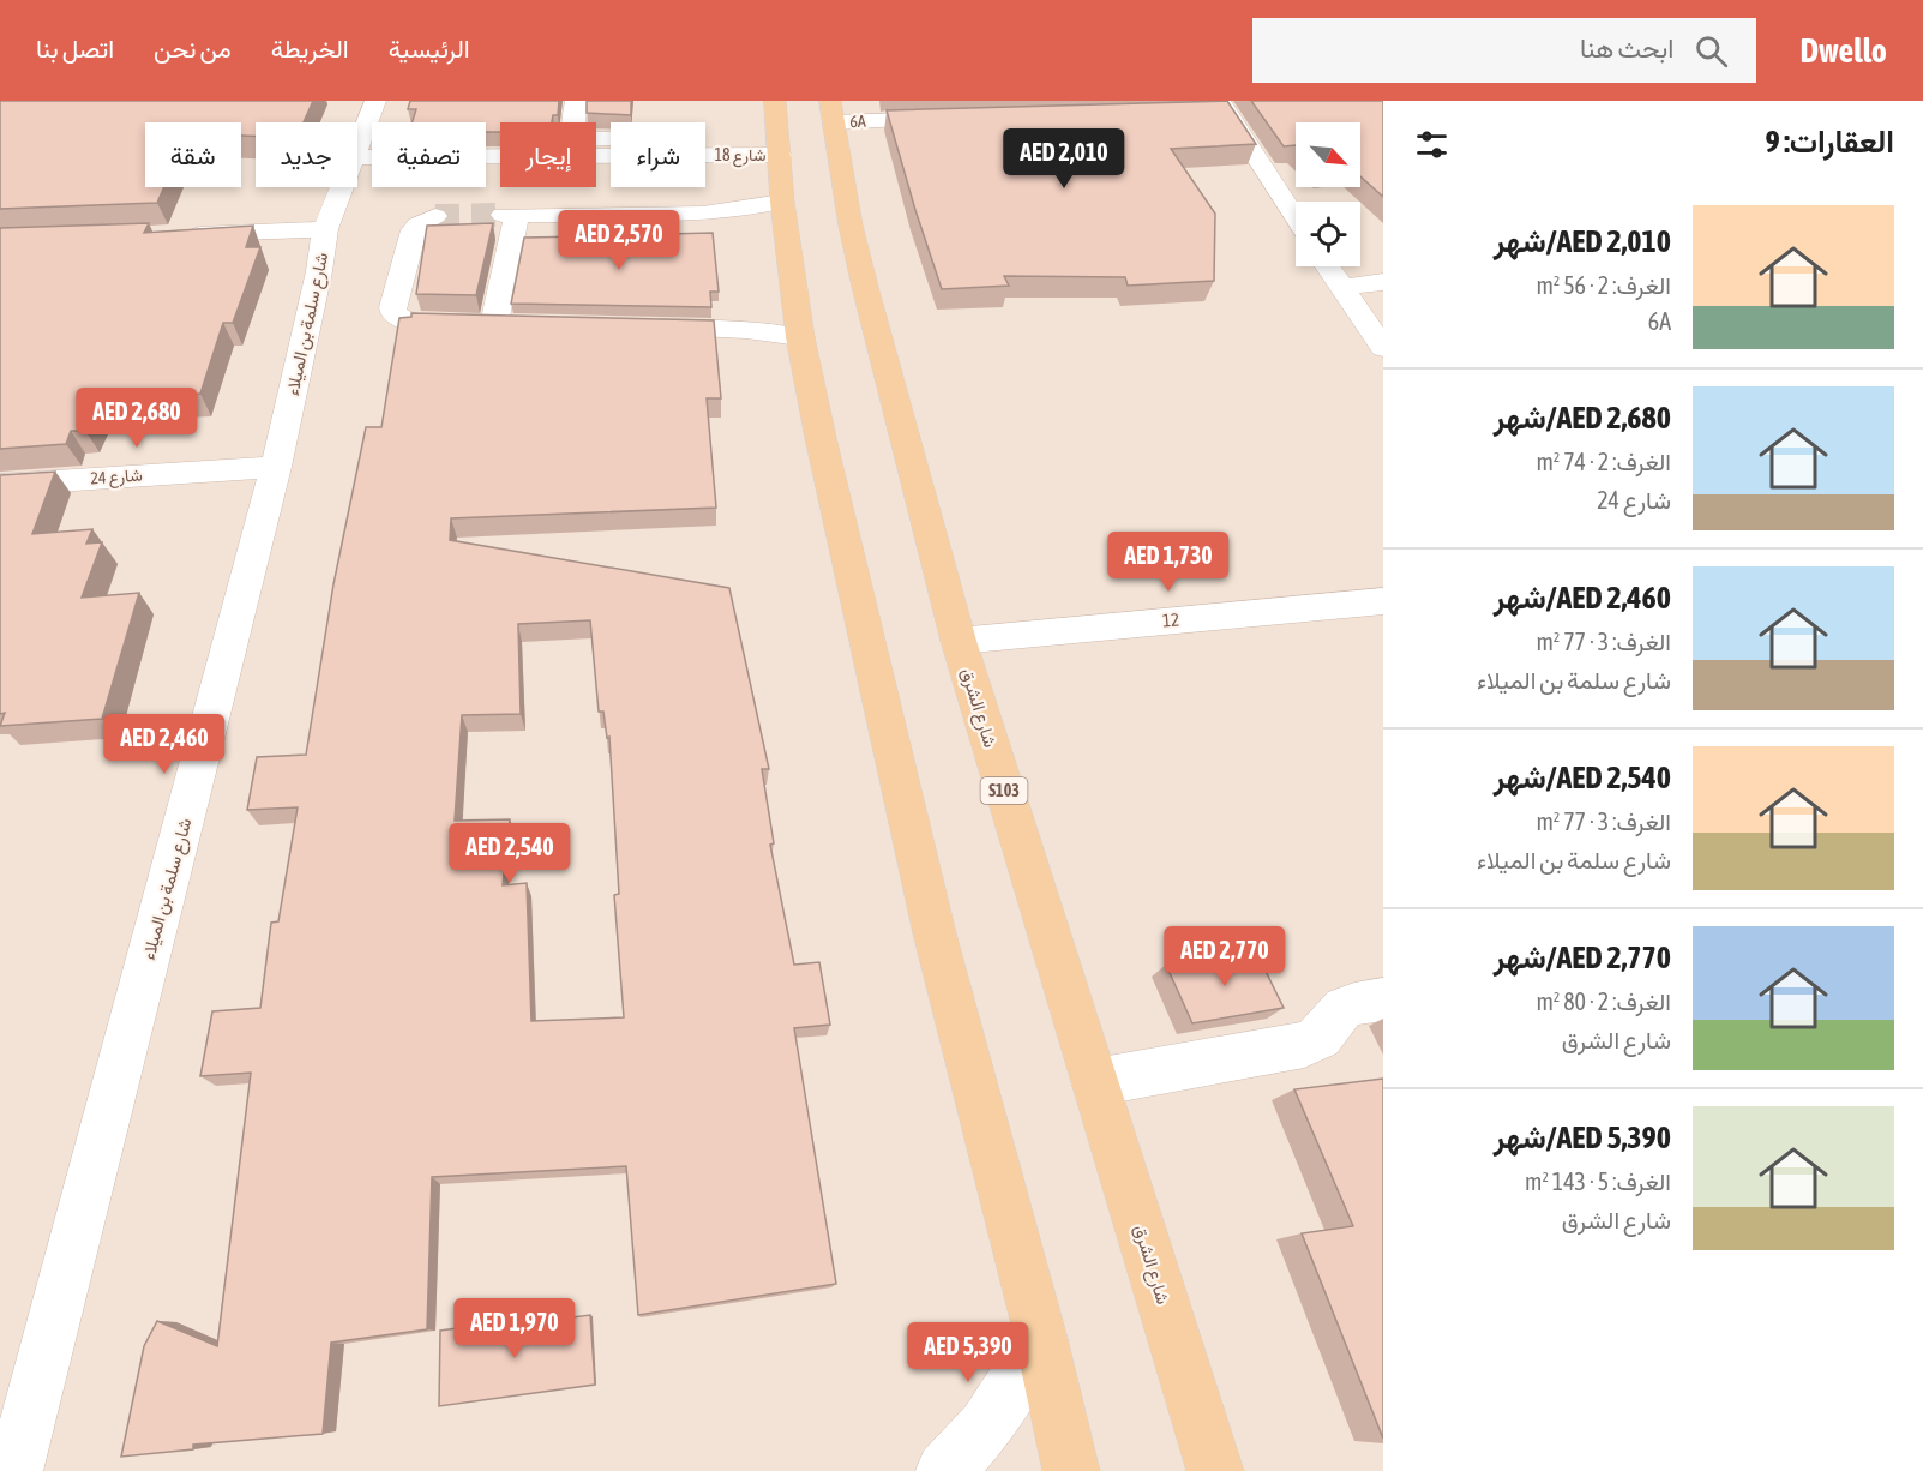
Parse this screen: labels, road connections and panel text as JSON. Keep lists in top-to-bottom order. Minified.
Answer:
{"streets":{"main road":["شارع الشرق","S103"],"street":["6A","شارع 18","شارع سلمة بن الميلاء","شارع 24","12"]},"crossings":[["6A","شارع الشرق"],["شارع سلمة بن الميلاء","شارع 24"],["12","شارع الشرق"]],"north":"bottom right","page":{"header":"Dwello","search":"ابحث هنا","nav":["الرئيسية","الخريطة","من نحن","اتصل بنا"],"heading":"العقارات: 9","chip":["شراء","إيجار","تصفية","جديد","شقة"],"price":["AED 2,010","AED 2,570","AED 2,680","AED 1,730","AED 2,460","AED 2,540","AED 2,770","AED 1,970","AED 5,390"],"list":[{"name":"AED 2,010/شهر","note":"الغرف: 2 · 56 m² · 6A"},{"name":"AED 2,680/شهر","note":"الغرف: 2 · 74 m² · شارع 24"},{"name":"AED 2,460/شهر","note":"الغرف: 3 · 77 m² · شارع سلمة بن الميلاء"},{"name":"AED 2,540/شهر","note":"الغرف: 3 · 77 m² · شارع سلمة بن الميلاء"},{"name":"AED 2,770/شهر","note":"الغرف: 2 · 80 m² · شارع الشرق"},{"name":"AED 5,390/شهر","note":"الغرف: 5 · 143 m² · شارع الشرق"}]}}
